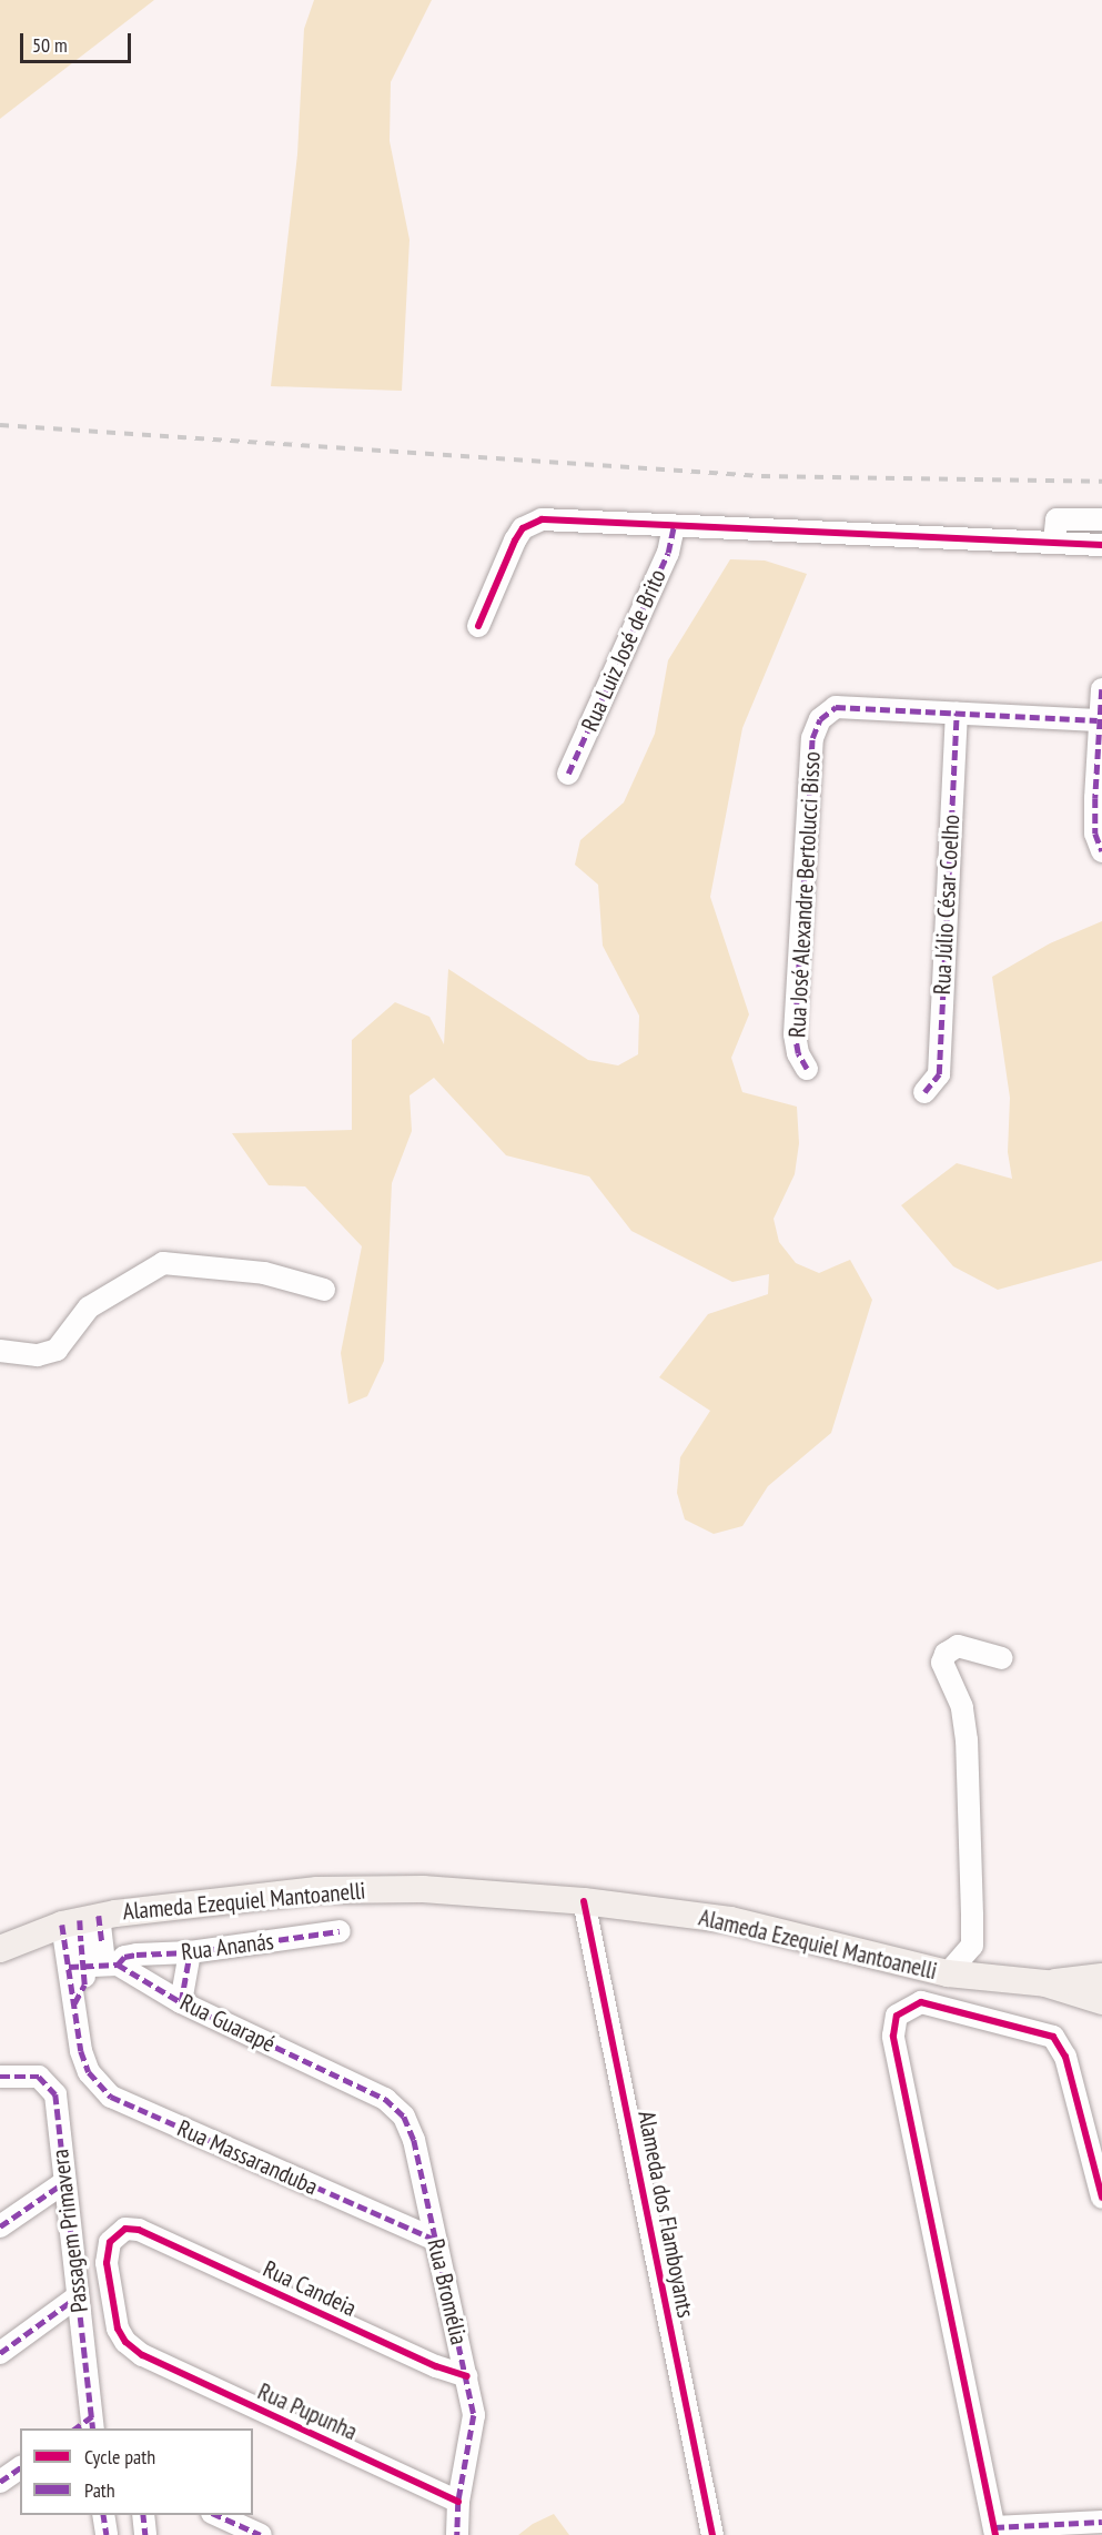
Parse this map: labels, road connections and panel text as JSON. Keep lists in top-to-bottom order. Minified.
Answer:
{"streets":{"main road":["Alameda Ezequiel Mantoanelli"],"street":["Rua Luiz José de Brito","Rua José Alexandre Bertolucci Bisso","Rua Júlio César Coelho","Rua Ananás","Rua Guarapé","Rua Massaranduba","Alameda dos Flamboyants","Passagem Primavera","Rua Candeia","Rua Bromélia","Rua Pupunha"]},"crossings":[["Rua José Alexandre Bertolucci Bisso","Rua Júlio César Coelho"],["Alameda Ezequiel Mantoanelli","Alameda dos Flamboyants"],["Rua Ananás","Rua Guarapé"],["Rua Ananás","Rua Massaranduba"],["Rua Guarapé","Rua Massaranduba"],["Rua Guarapé","Rua Bromélia"],["Rua Massaranduba","Rua Bromélia"],["Rua Candeia","Rua Bromélia"],["Rua Candeia","Rua Pupunha"],["Rua Bromélia","Rua Pupunha"]],"legend":["Cycle path","Path"],"scale_bar":"50 m"}
